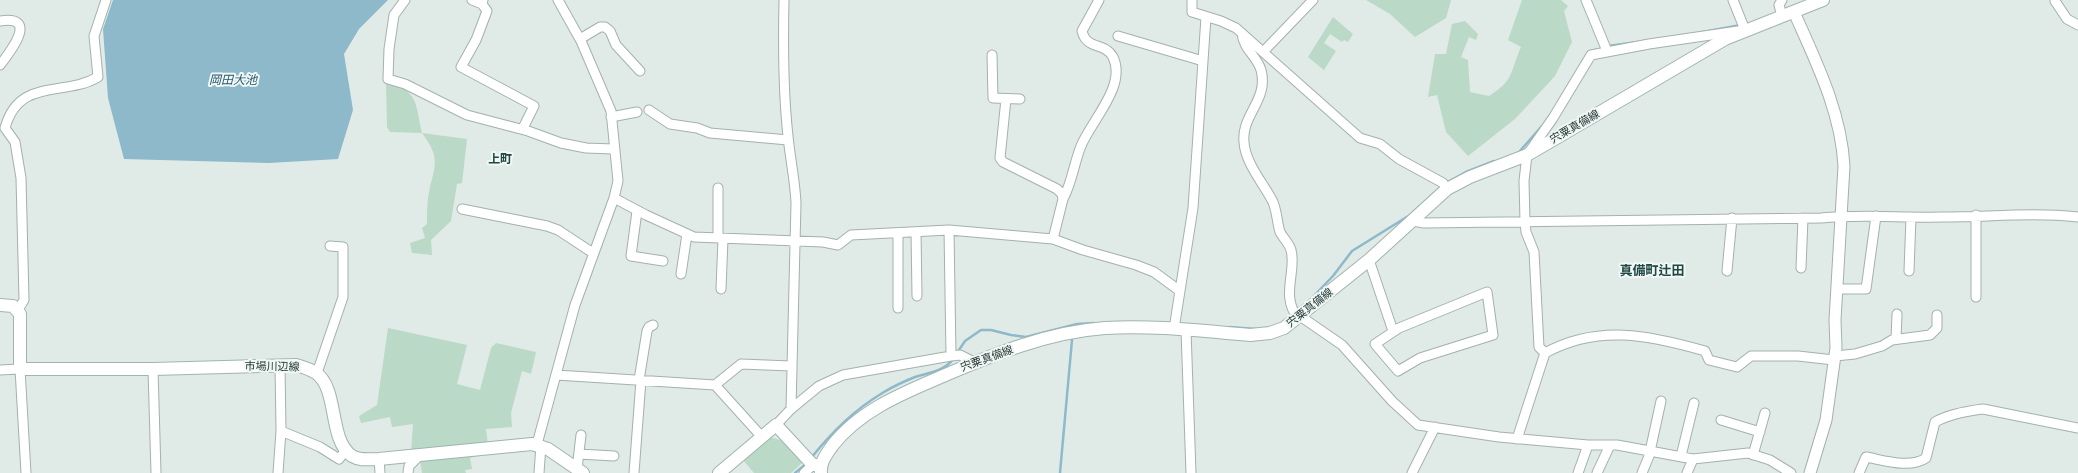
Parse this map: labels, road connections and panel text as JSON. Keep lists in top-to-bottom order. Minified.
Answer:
{"streets":{"main road":["宍粟真備線","市場川辺線"]},"districts":["上町","真備町辻田"],"water":["岡田大池"]}
